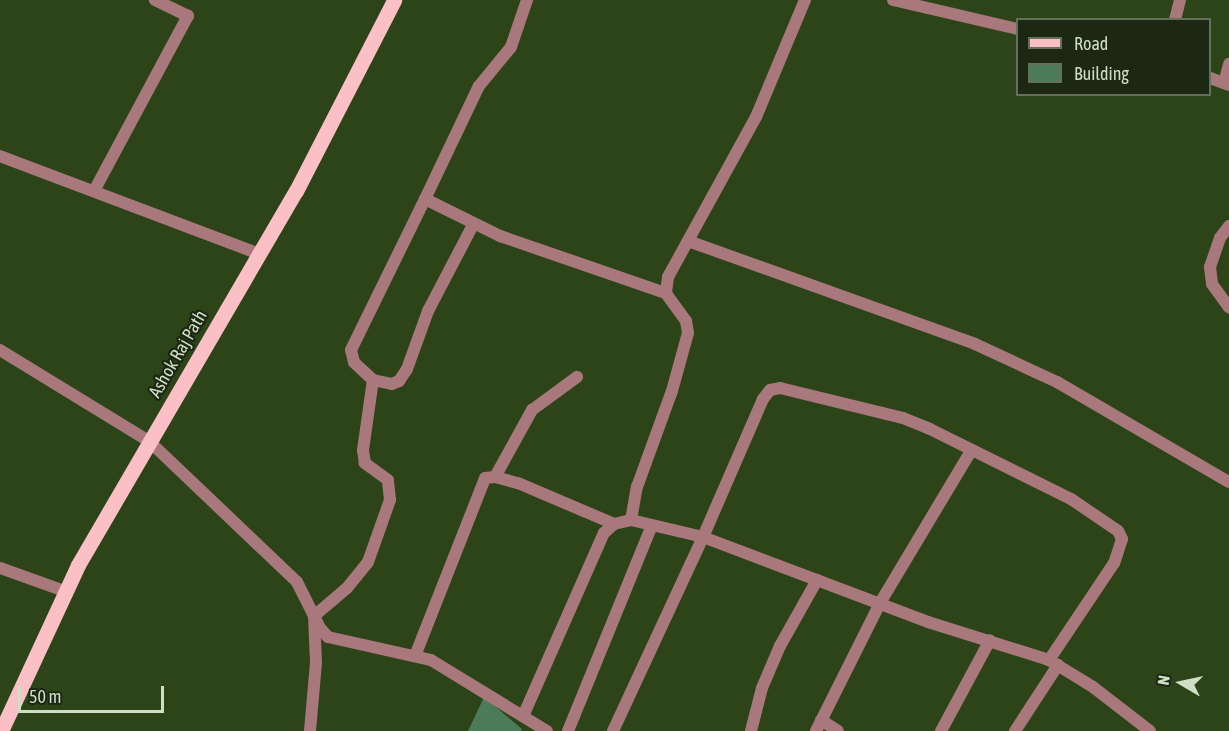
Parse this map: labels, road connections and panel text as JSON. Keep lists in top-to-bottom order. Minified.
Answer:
{"streets":{"main road":["Ashok Raj Path"]},"legend":["Road","Building"],"scale_bar":"50 m","north":"left"}
